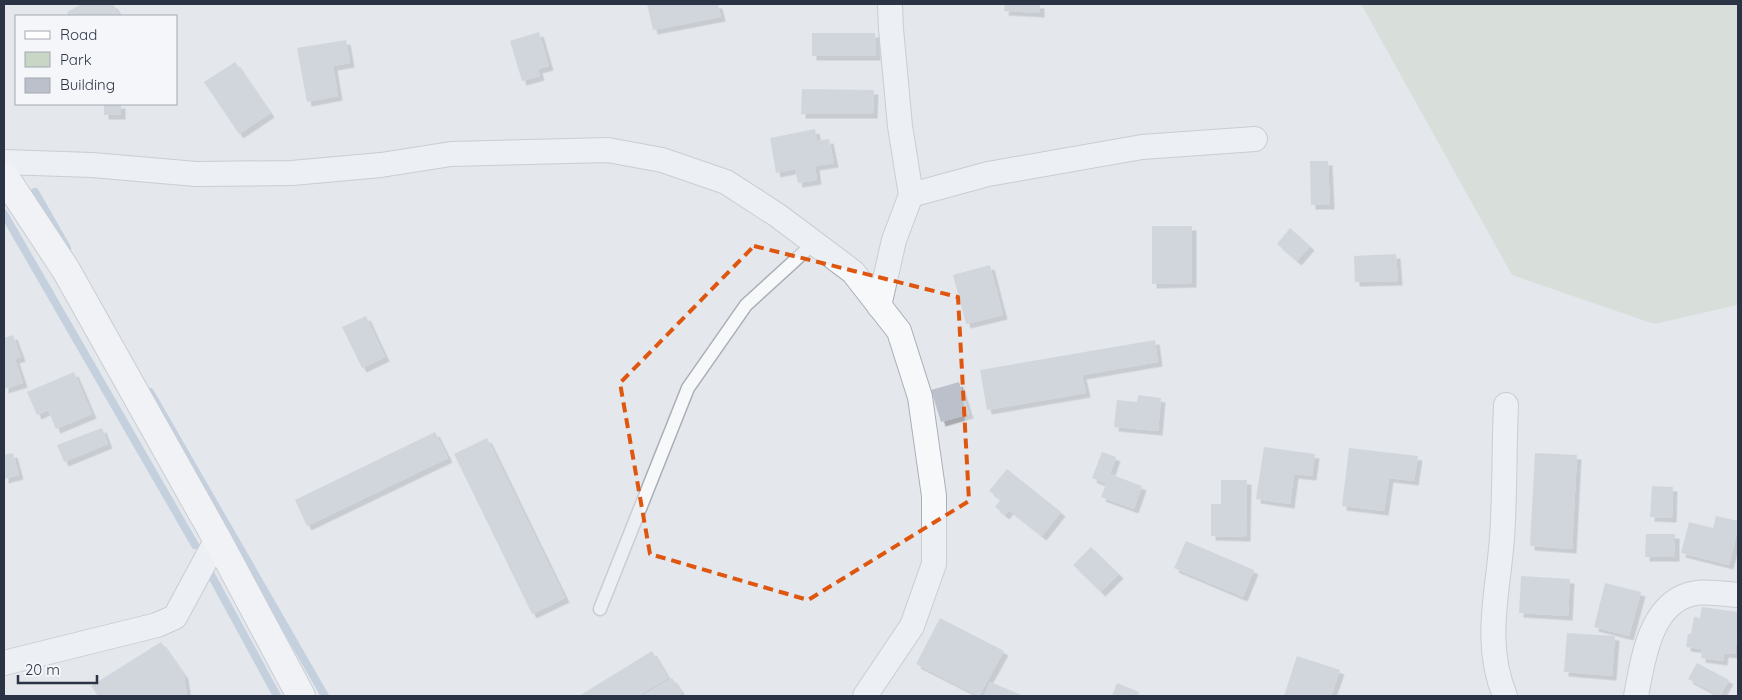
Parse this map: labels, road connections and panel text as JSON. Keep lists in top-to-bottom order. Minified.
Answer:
{"legend":["Road","Park","Building"],"scale_bar":"20 m"}
